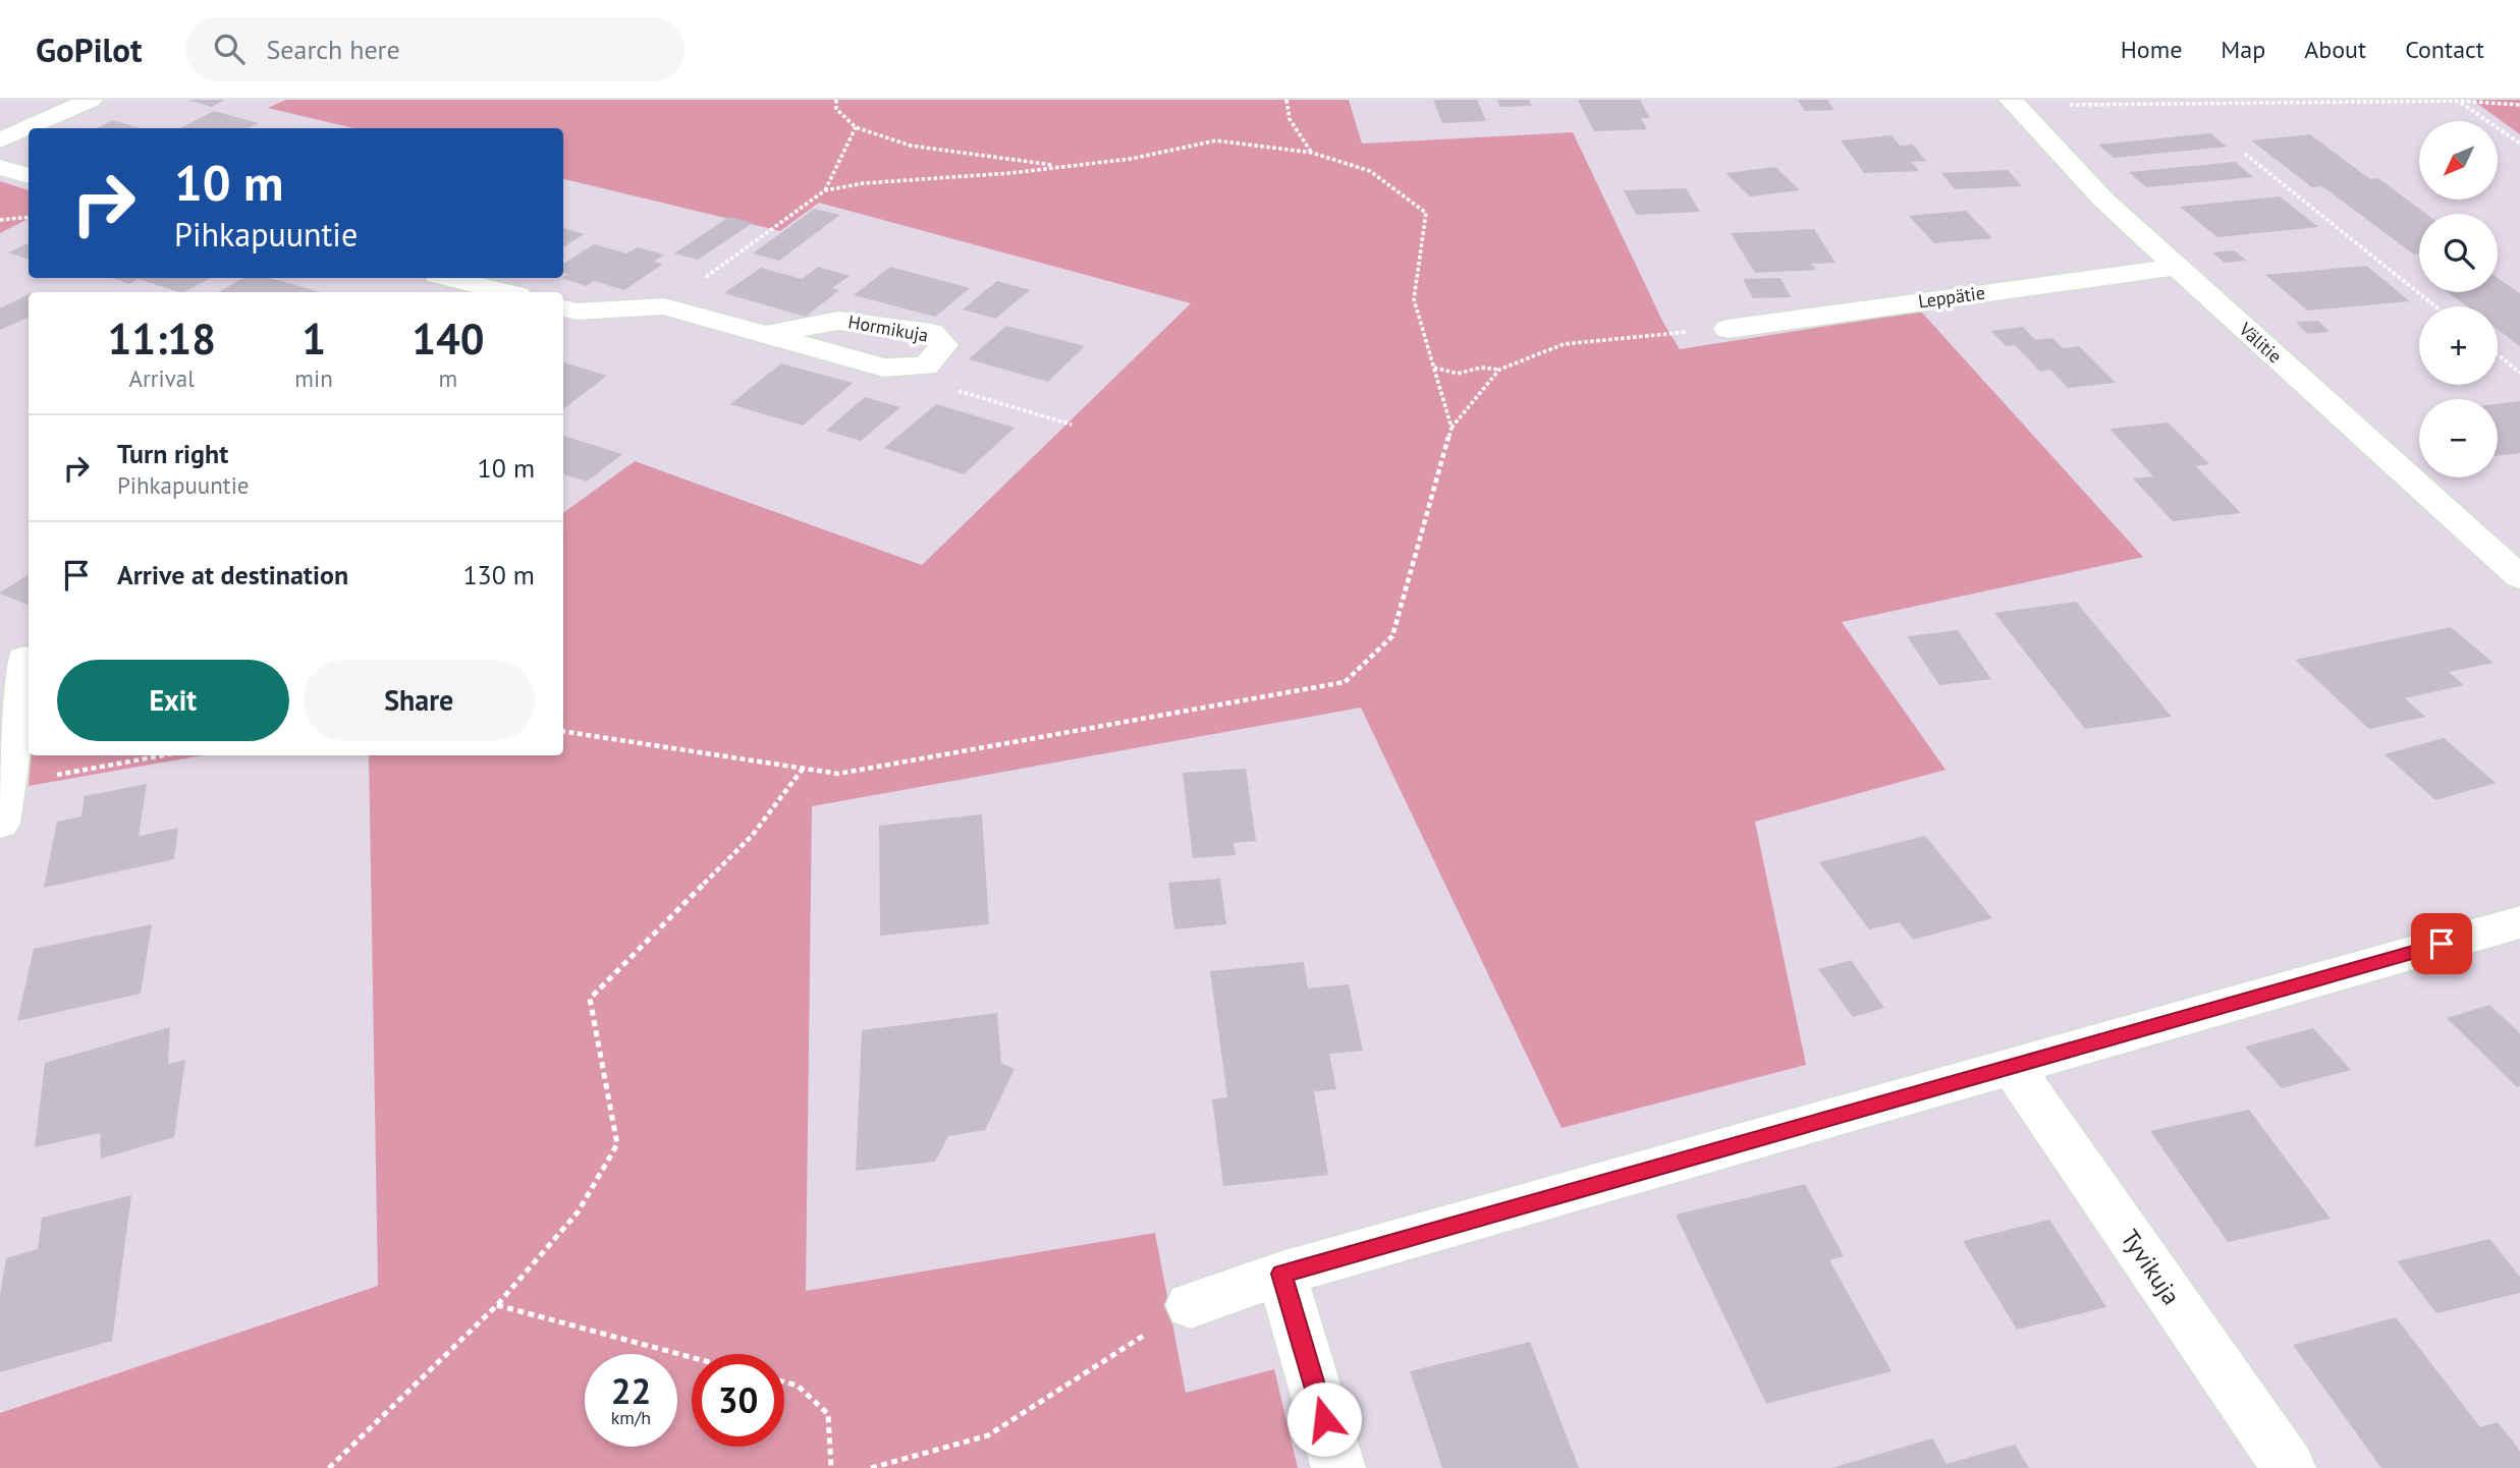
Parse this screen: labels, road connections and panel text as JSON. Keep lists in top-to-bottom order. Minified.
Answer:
{"streets":{"street":["Leppätie","Hormikuja","Välitie","Tyvikuja"]},"crossings":[["Leppätie","Välitie"]],"north":"bottom left","page":{"header":"GoPilot","search":"Search here","nav":["Home","Map","About","Contact"],"map_buttons":["+","−"],"turn":["10 m","Pihkapuuntie"],"eta":["11:18","Arrival","1","min","140","m"],"list":[{"name":"Turn right","note":"Pihkapuuntie","value":"10 m"},{"name":"Arrive at destination","value":"130 m"}],"buttons":["Exit","Share"],"speed":"22 km/h","limit":"30"}}
